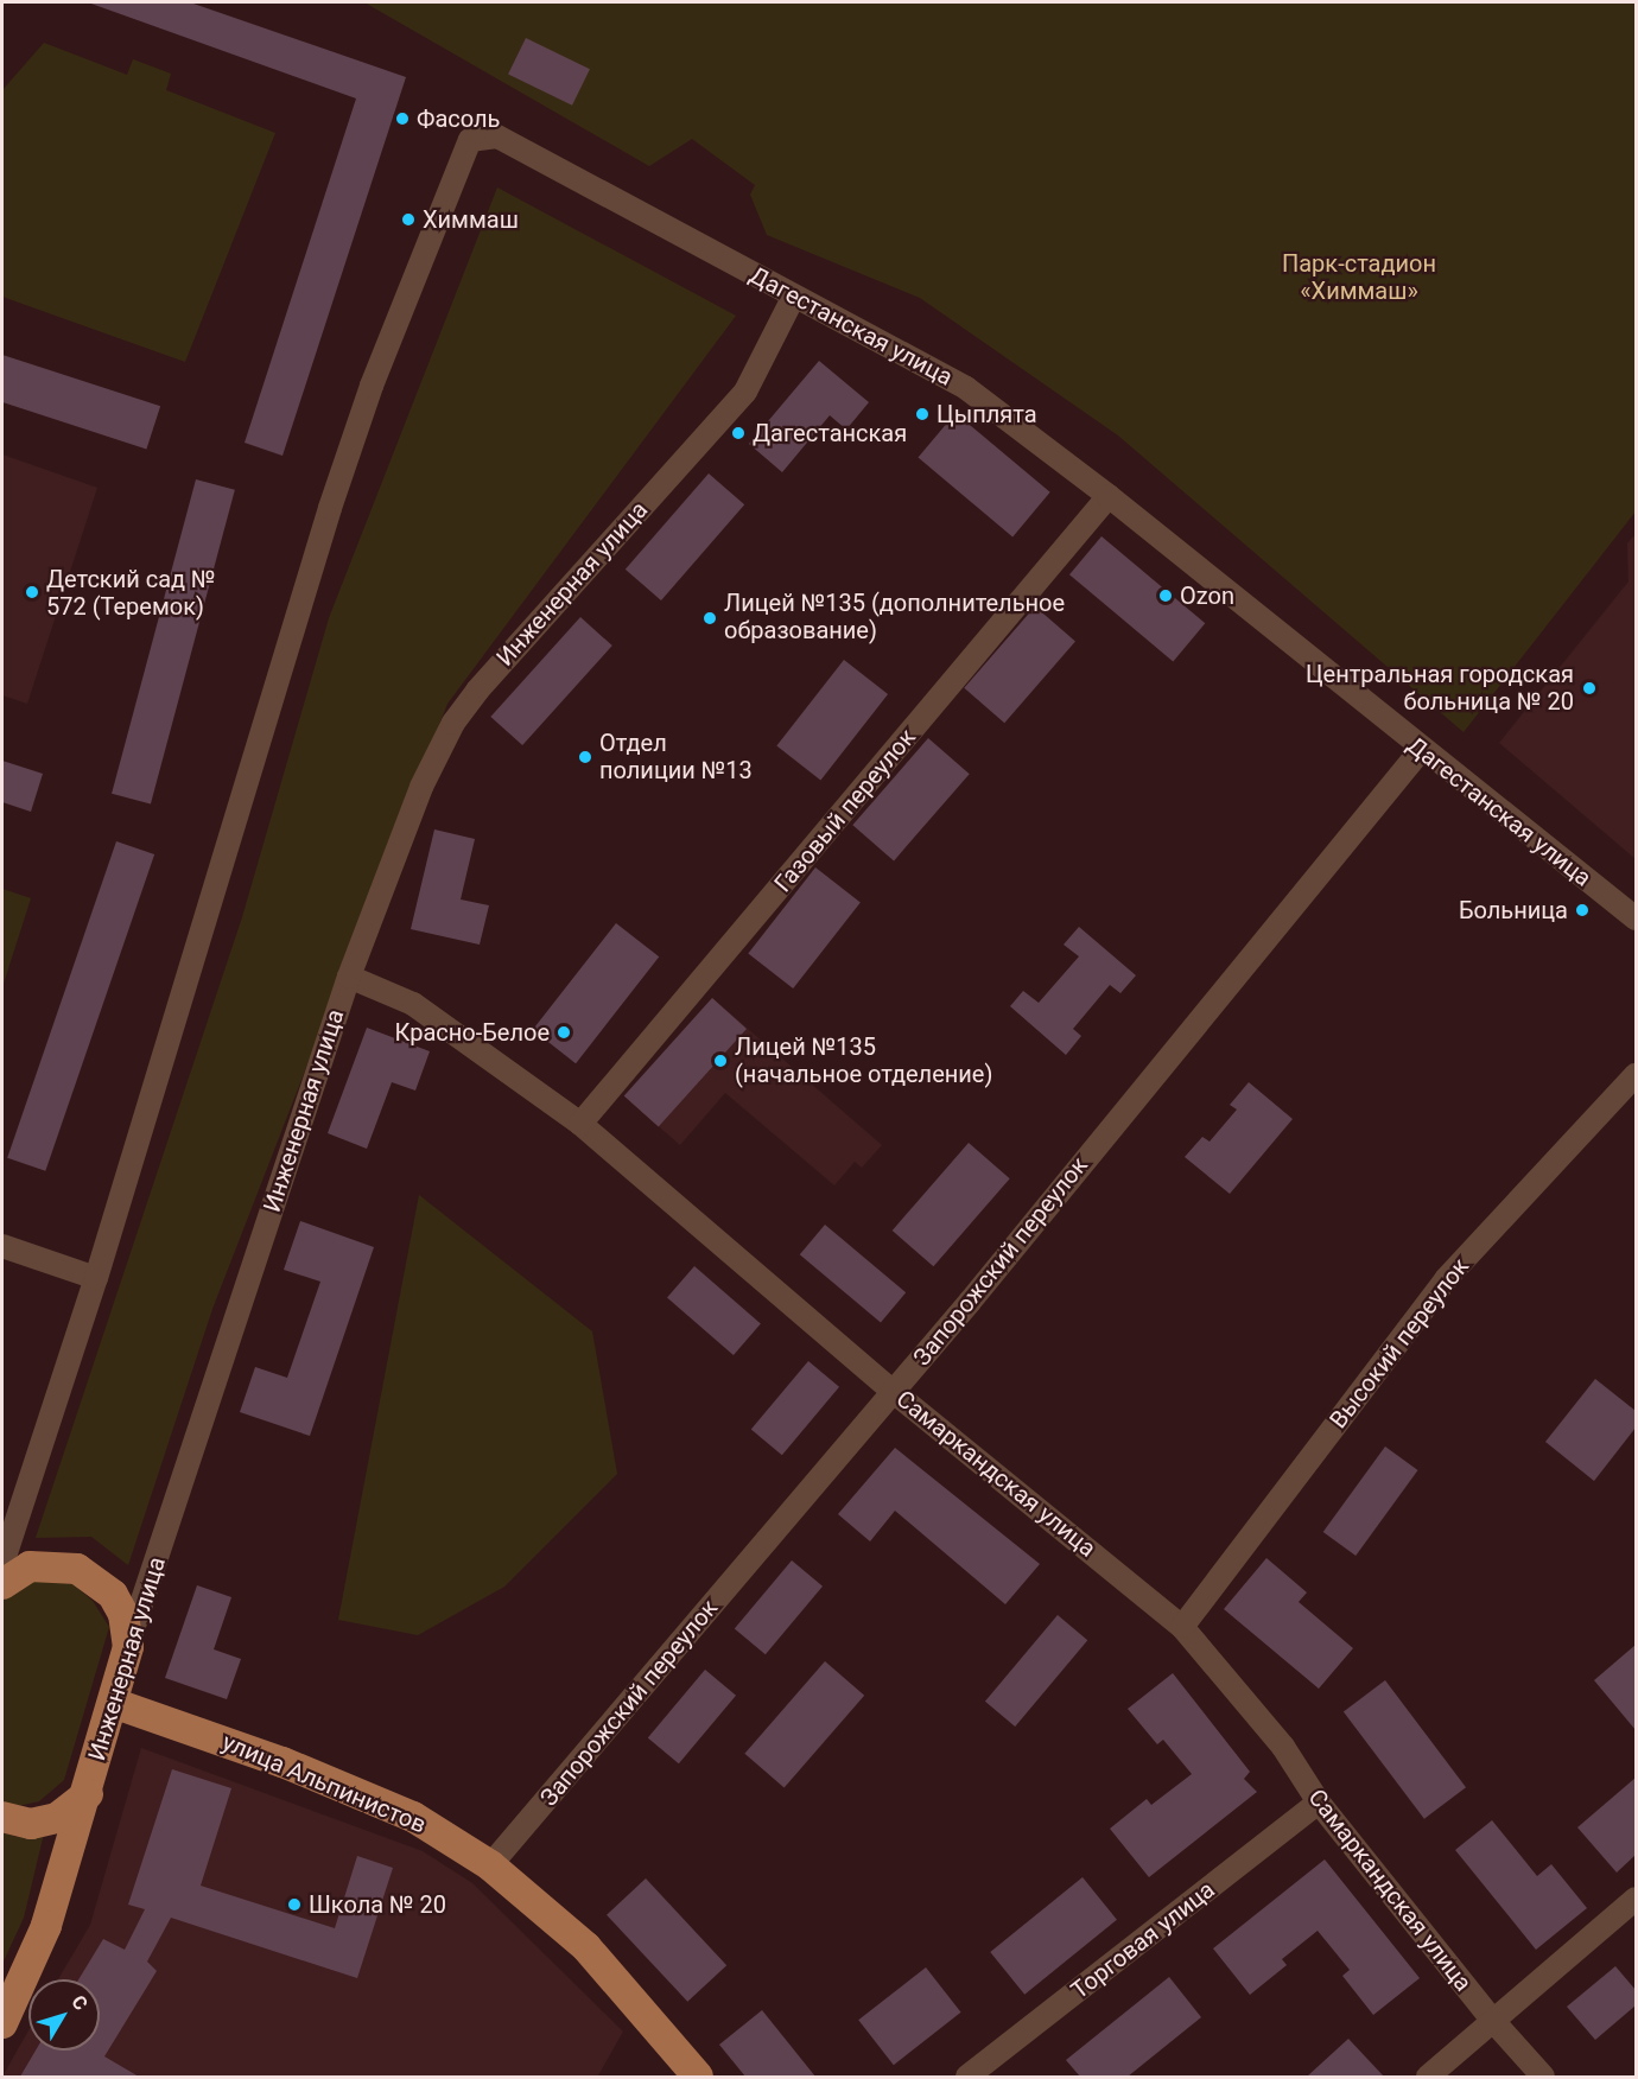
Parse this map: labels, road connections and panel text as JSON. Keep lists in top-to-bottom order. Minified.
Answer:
{"streets":{"main road":["Инженерная улица","улица Альпинистов"],"street":["Дагестанская улица","Газовый переулок","Запорожский переулок","Высокий переулок","Самаркандская улица","Торговая улица"]},"crossings":[["Дагестанская улица","Инженерная улица"],["Дагестанская улица","Газовый переулок"],["Дагестанская улица","Запорожский переулок"],["Инженерная улица","Самаркандская улица"],["Инженерная улица","улица Альпинистов"],["Газовый переулок","Самаркандская улица"],["Запорожский переулок","Самаркандская улица"],["Запорожский переулок","улица Альпинистов"],["Высокий переулок","Самаркандская улица"],["Самаркандская улица","Торговая улица"]],"parks":["Парк-стадион «Химмаш»"],"places":["Фасоль","Химмаш","Цыплята","Дагестанская","Детский сад № 572 (Теремок)","Ozon","Лицей №135 (дополнительное образование)","Центральная городская больница № 20","Отдел полиции №13","Больница","Красно-Белое","Лицей №135 (начальное отделение)","Школа № 20"],"north":"top right"}
